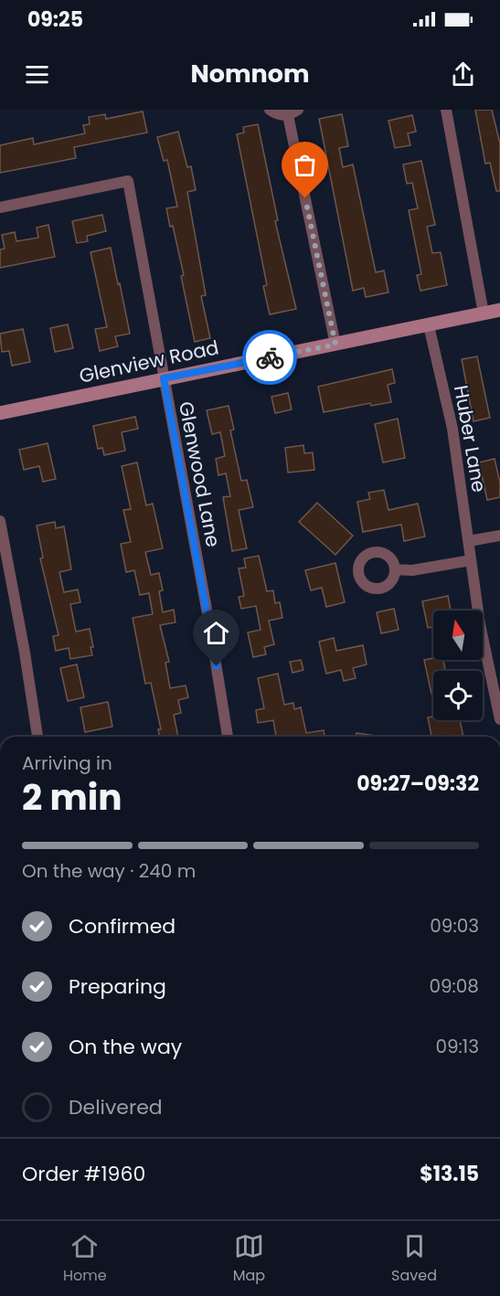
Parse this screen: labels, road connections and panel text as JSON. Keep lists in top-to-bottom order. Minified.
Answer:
{"streets":{"main road":["Glenview Road"],"street":["Huber Lane","Glenwood Lane"]},"crossings":[["Glenview Road","Huber Lane"],["Glenview Road","Glenwood Lane"]],"north":"top","page":{"status":"09:25","header":"Nomnom","heading":["2 min","Arriving in","09:27–09:32"],"panel":["Order #1960","$13.15"],"bar":"On the way · 240 m","list":[["Confirmed","09:03"],["Preparing","09:08"],["On the way","09:13"],"Delivered"],"tabs":["Home","Map","Saved"]}}
